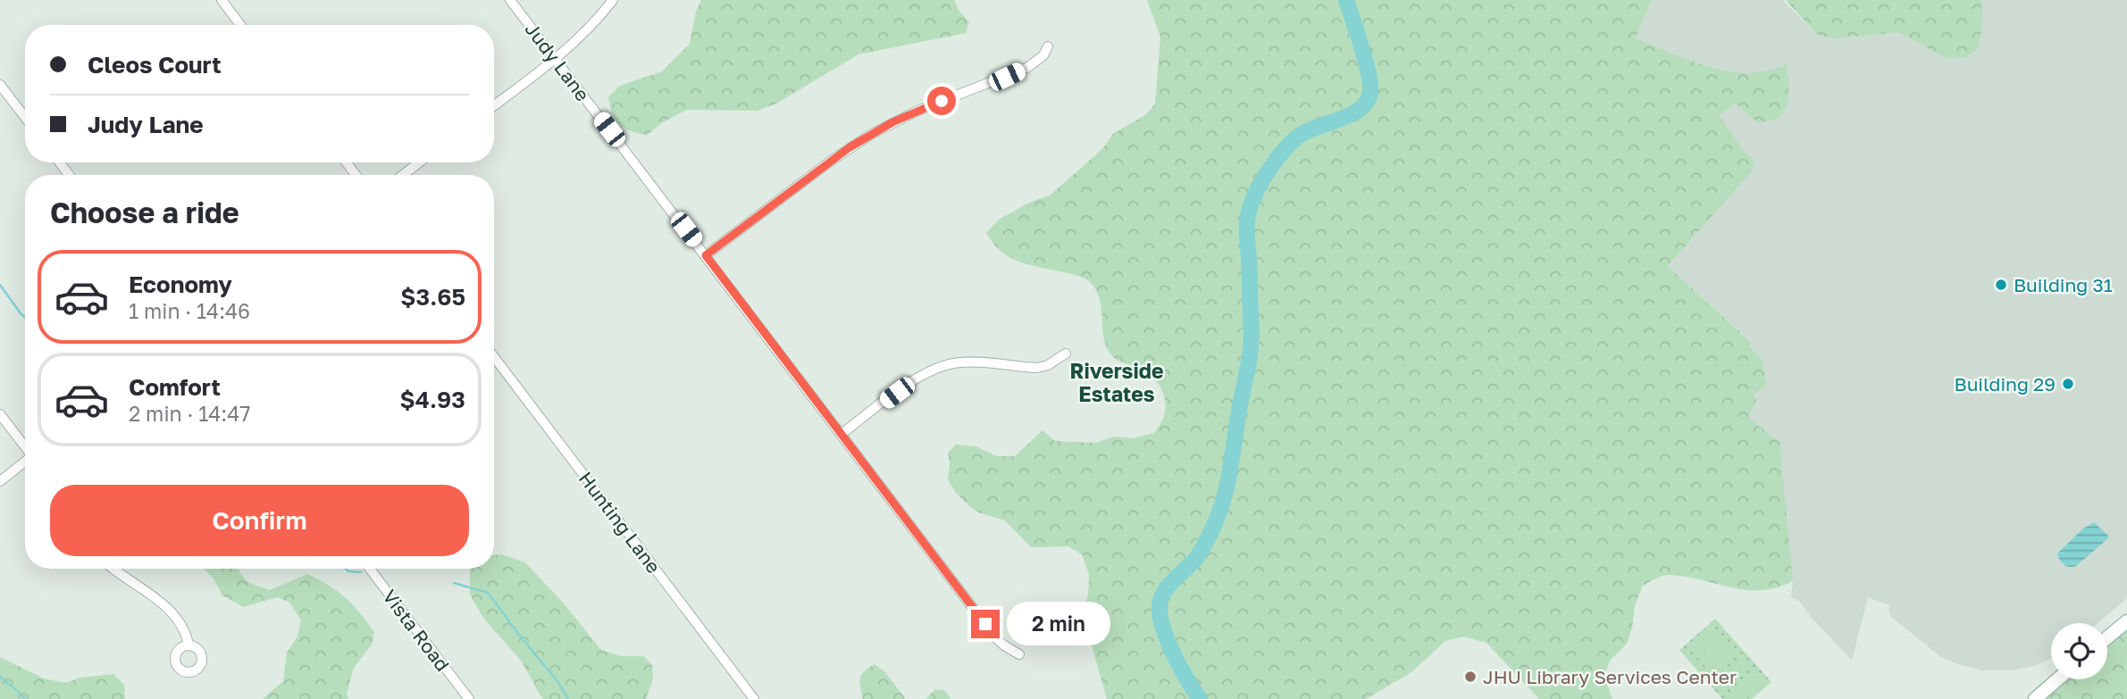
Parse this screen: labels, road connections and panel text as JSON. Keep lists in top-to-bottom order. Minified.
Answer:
{"streets":{"street":["Judy Lane","Hunting Lane","Vista Road"]},"districts":["Riverside Estates"],"places":["Building 31","Building 29","JHU Library Services Center"],"page":{"banner":["Cleos Court","Judy Lane"],"heading":"Choose a ride","list":[{"name":"Economy","note":"1 min · 14:46","value":"$3.65"},{"name":"Comfort","note":"2 min · 14:47","value":"$4.93"}],"buttons":"Confirm","bubble":"2 min"}}
